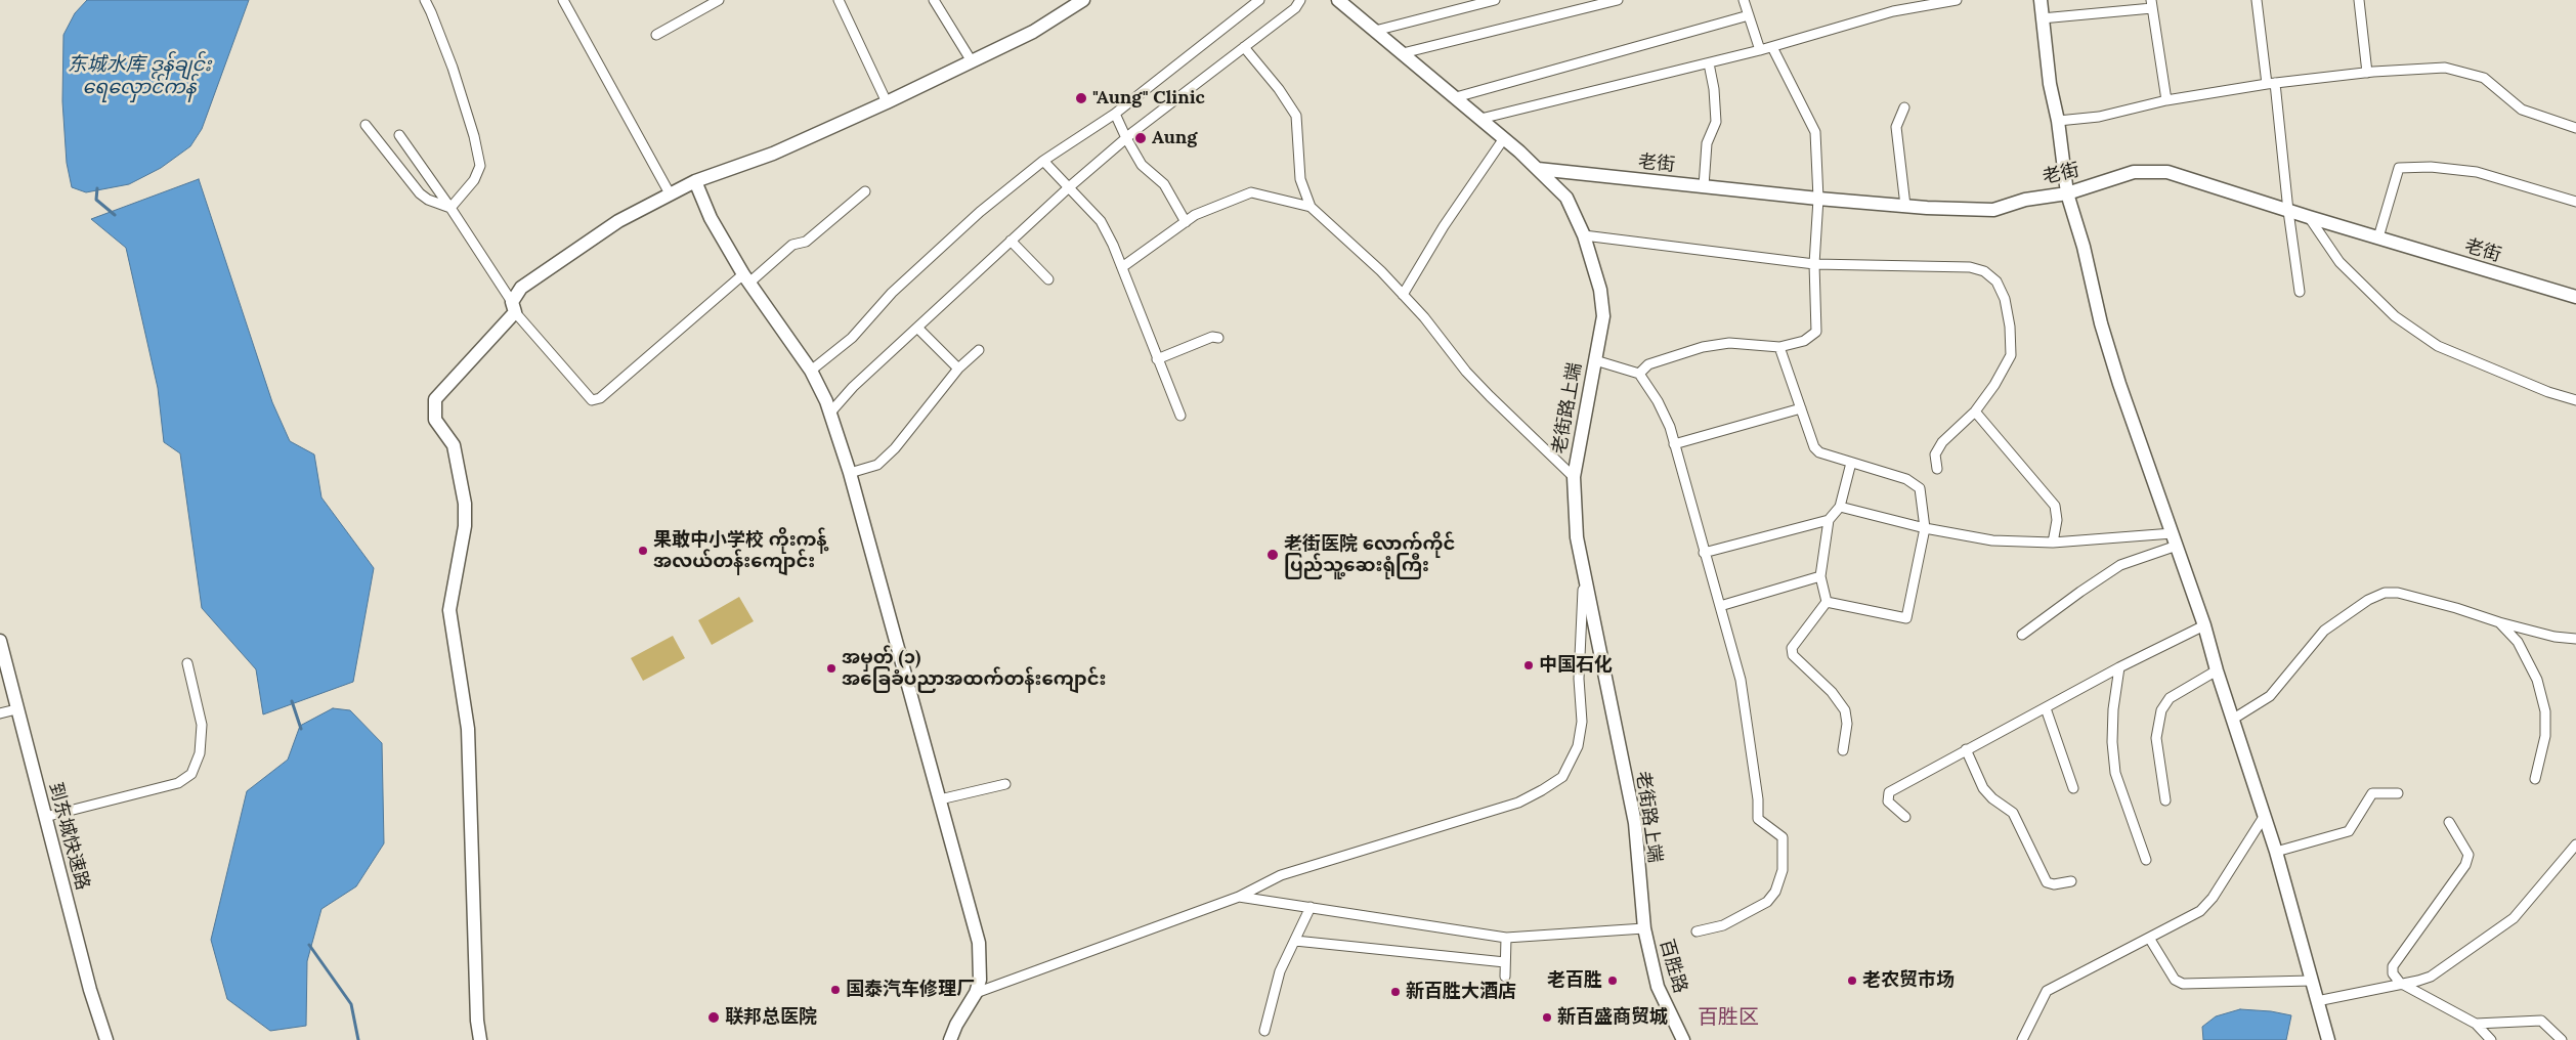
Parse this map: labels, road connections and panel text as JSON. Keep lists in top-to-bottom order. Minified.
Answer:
{"streets":{"street":["老街","老街路上端","到东城快速路","百胜路"]},"crossings":[["老街","老街路上端"],["老街路上端","百胜路"]],"districts":["百胜区"],"water":["东城水库 ဒွန်ချင်း ရေလှောင်ကန်"],"places":["\"Aung\" Clinic","Aung","果敢中小学校 ကိုးကန့် အလယ်တန်းကျောင်း","老街医院 လောက်ကိုင် ပြည်သူ့ဆေးရုံကြီး","中国石化","အမှတ် (၁) အခြေခံပညာအထက်တန်းကျောင်း","老百胜","老农贸市场","国泰汽车修理厂","新百胜大酒店","联邦总医院","新百盛商贸城"]}
